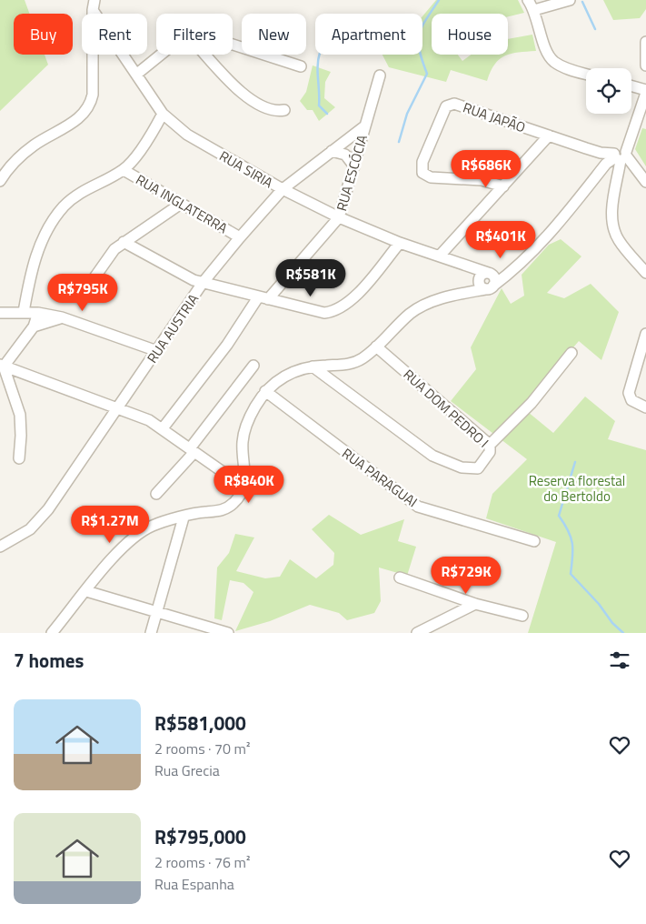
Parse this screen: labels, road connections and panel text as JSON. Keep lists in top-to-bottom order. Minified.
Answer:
{"streets":{"street":["RUA JAPÃO","RUA SIRIA","RUA ESCÓCIA","RUA INGLATERRA","RUA AUSTRIA","RUA DOM PEDRO I","RUA PARAGUAI"]},"crossings":[["RUA SIRIA","RUA ESCÓCIA"],["RUA SIRIA","RUA AUSTRIA"],["RUA ESCÓCIA","RUA AUSTRIA"],["RUA INGLATERRA","RUA AUSTRIA"]],"parks":["Reserva florestal do Bertoldo"],"page":{"chip":["Buy","Rent","Filters","New","Apartment","House"],"price":["R$686K","R$401K","R$581K","R$795K","R$840K","R$1.27M","R$729K"],"heading":"7 homes","list":[{"name":"R$581,000","note":"2 rooms · 70 m² · Rua Grecia"},{"name":"R$795,000","note":"2 rooms · 76 m² · Rua Espanha"}]}}
